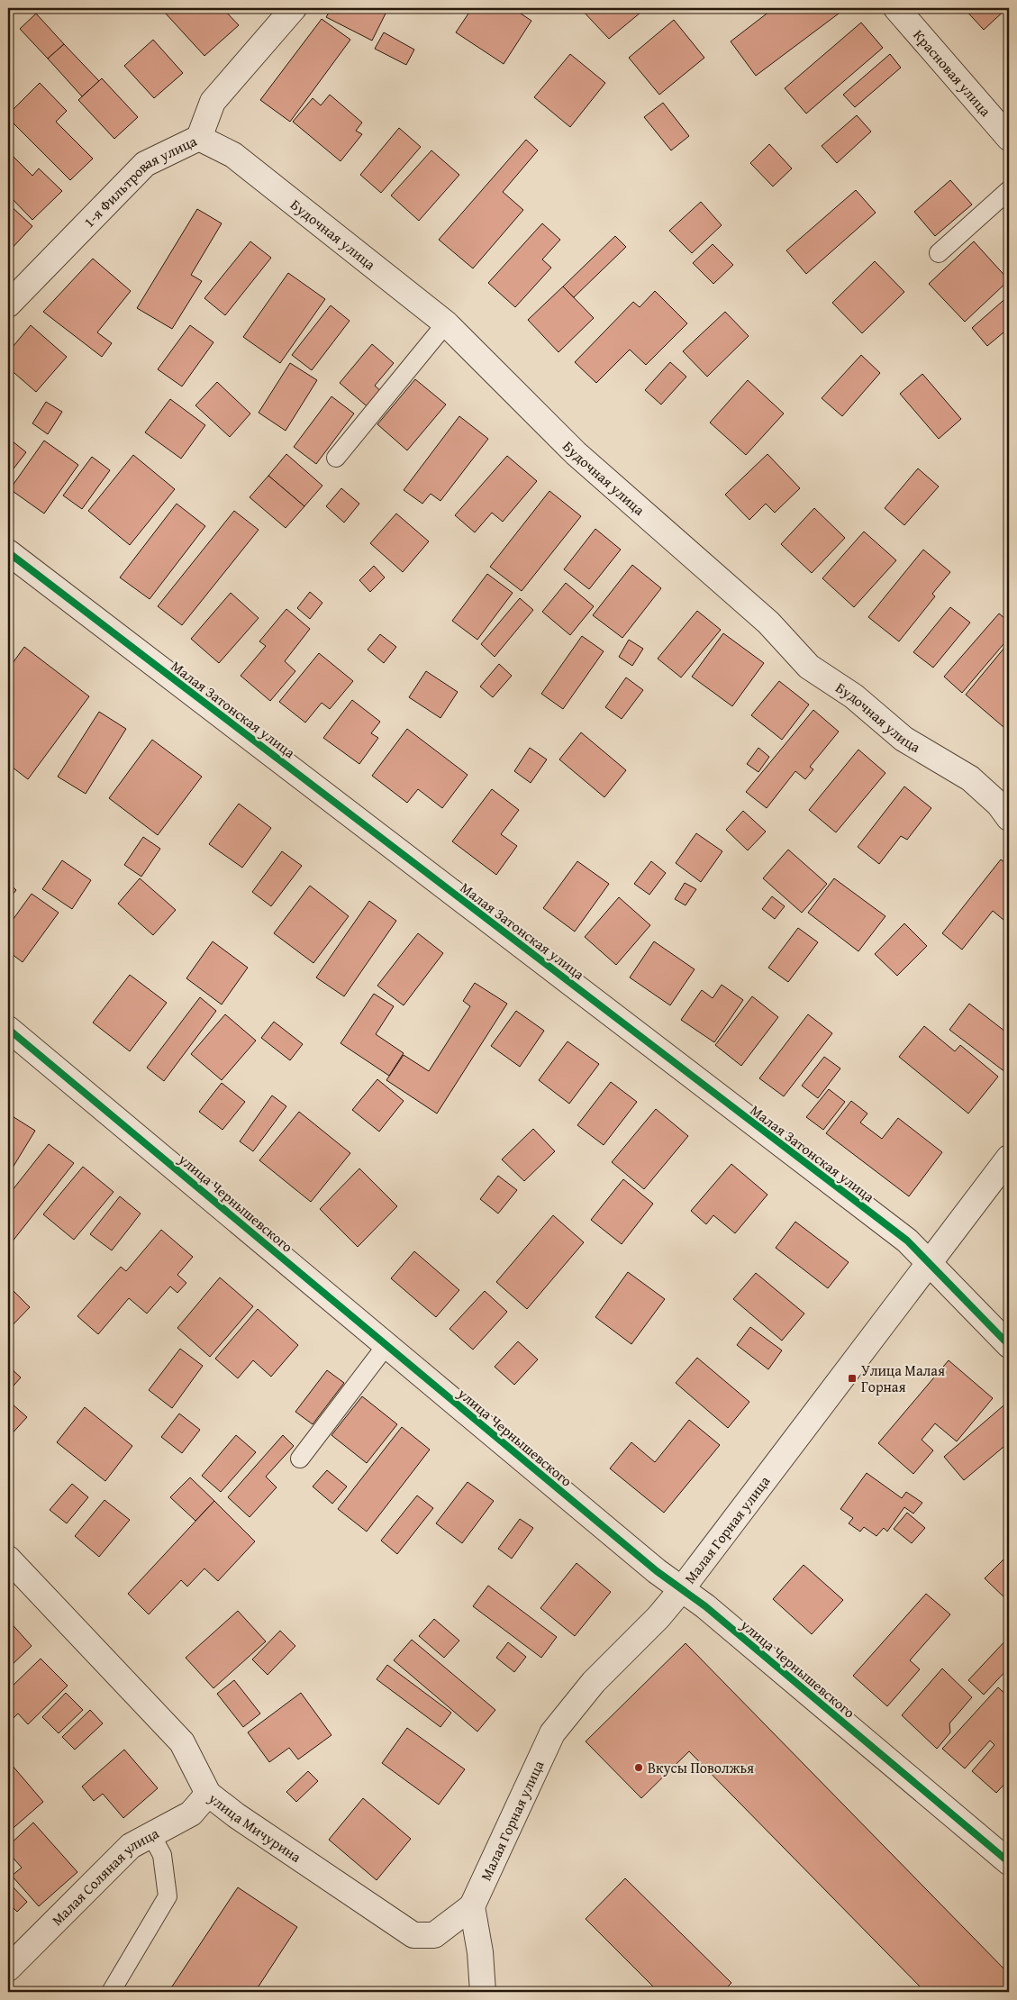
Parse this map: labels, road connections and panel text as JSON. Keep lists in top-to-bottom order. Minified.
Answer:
{"streets":{"street":["Красновая улица","1-я Фильтровая улица","Будочная улица","Малая Затонская улица","улица Чернышевского","Малая Горная улица","улица Мичурина","Малая Соляная улица"]},"crossings":[["1-я Фильтровая улица","Будочная улица"],["Малая Затонская улица","Малая Горная улица"],["улица Чернышевского","Малая Горная улица"],["Малая Горная улица","улица Мичурина"],["улица Мичурина","Малая Соляная улица"]],"places":{"transit":["Улица Малая Горная"],"other":["Вкусы Поволжья"]}}
